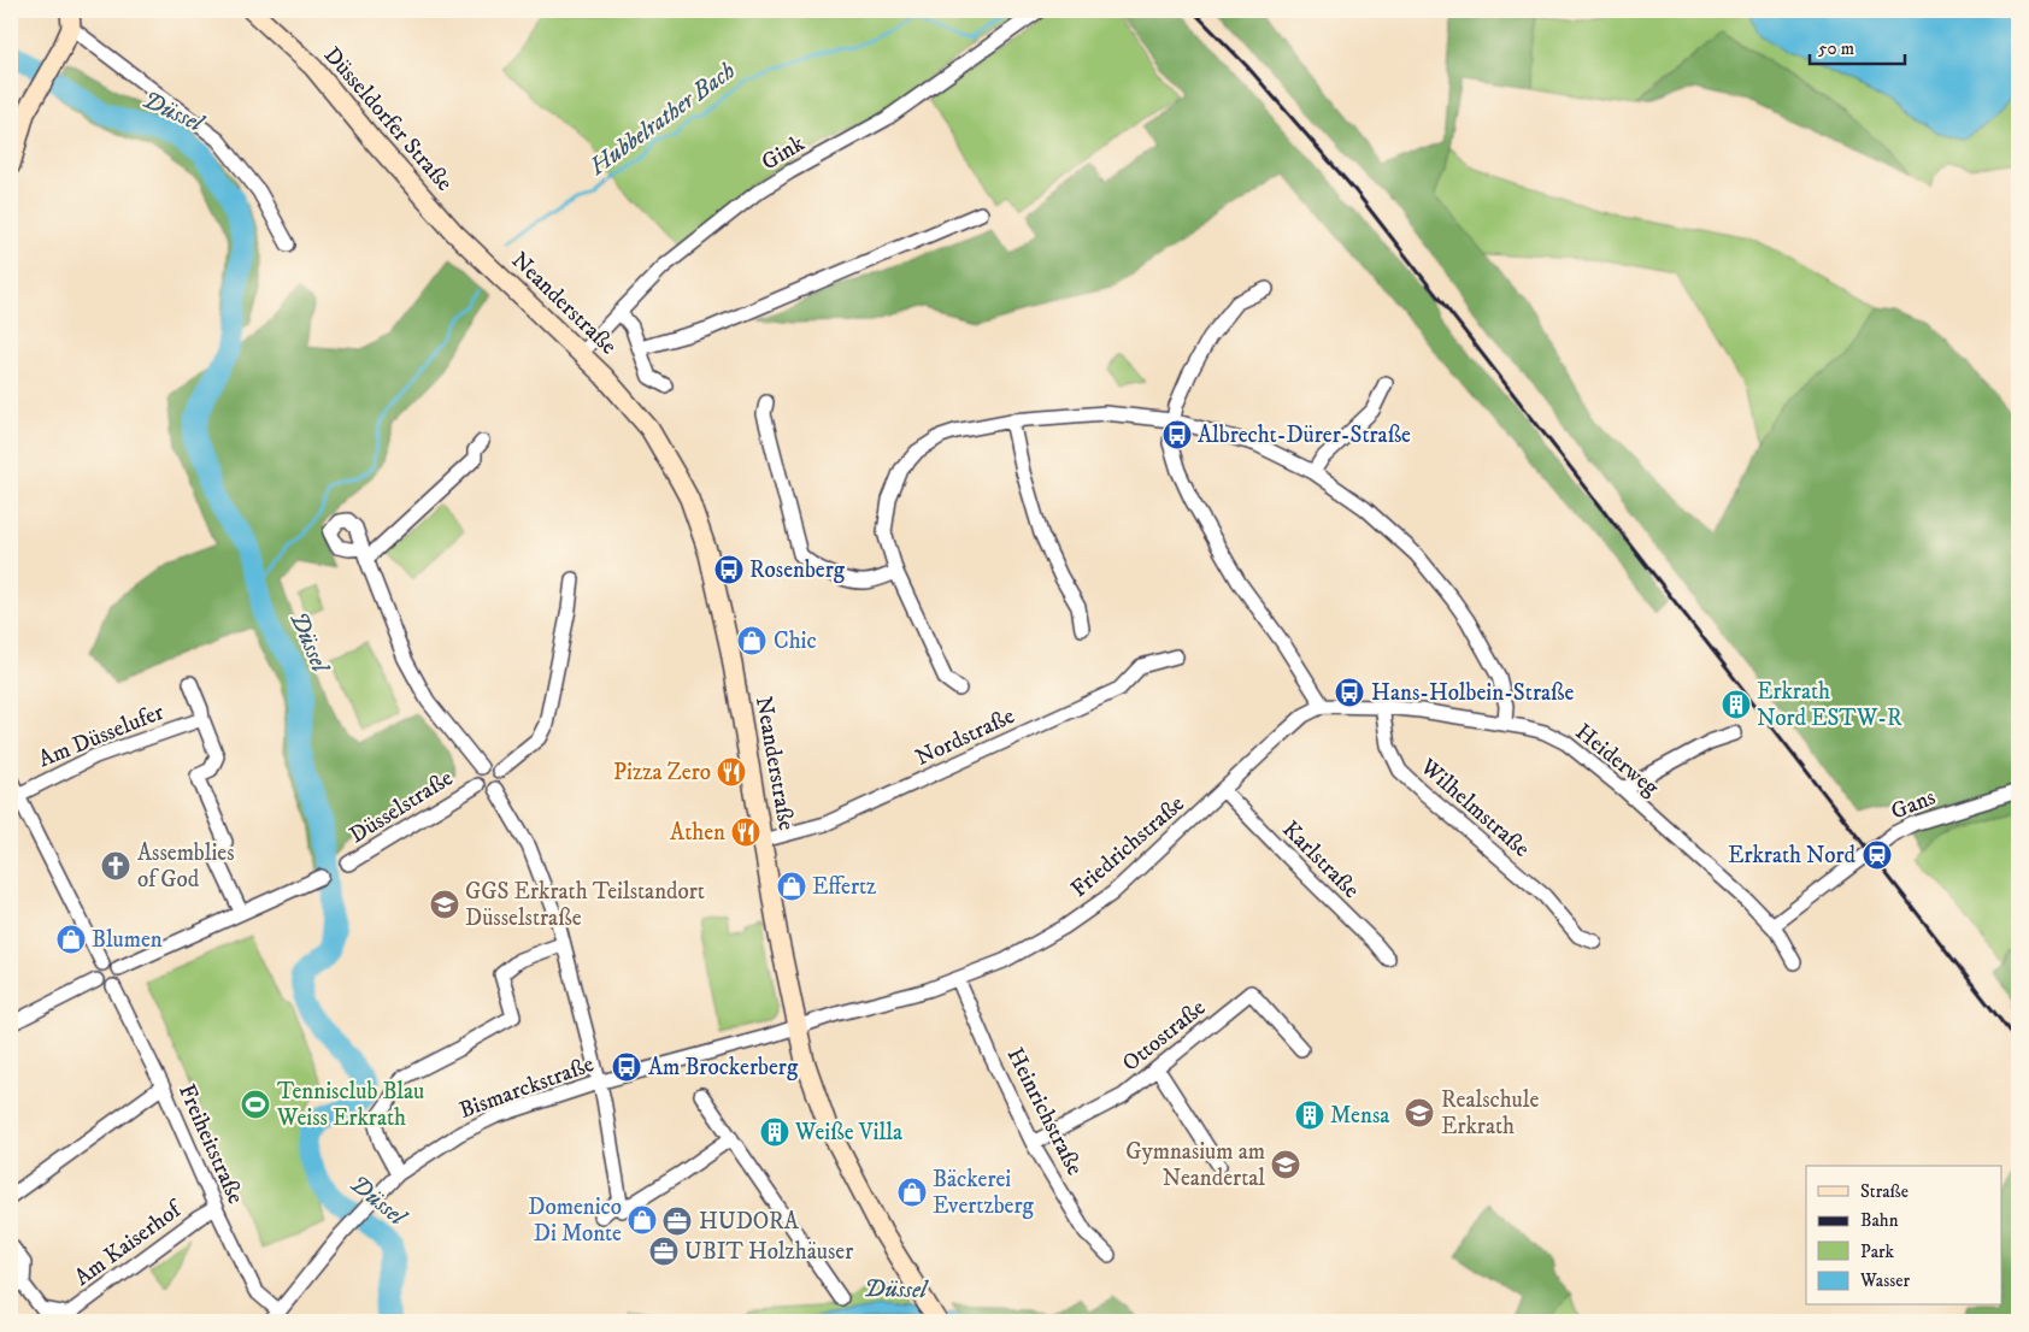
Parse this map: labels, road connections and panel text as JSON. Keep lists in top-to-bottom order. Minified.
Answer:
{"streets":{"main road":["Düsseldorfer Straße","Neanderstraße"],"street":["Gink","Am Düsselufer","Nordstraße","Heiderweg","Gans","Düsselstraße","Wilhelmstraße","Friedrichstraße","Karlstraße","Ottostraße","Bismarckstraße","Heinrichstraße","Freiheitstraße","Am Kaiserhof"]},"crossings":[["Düsseldorfer Straße","Neanderstraße"],["Gink","Neanderstraße"],["Neanderstraße","Nordstraße"],["Neanderstraße","Friedrichstraße"],["Neanderstraße","Bismarckstraße"],["Heiderweg","Gans"],["Heiderweg","Wilhelmstraße"],["Heiderweg","Friedrichstraße"],["Friedrichstraße","Karlstraße"],["Friedrichstraße","Bismarckstraße"],["Friedrichstraße","Heinrichstraße"],["Ottostraße","Heinrichstraße"],["Bismarckstraße","Freiheitstraße"],["Freiheitstraße","Am Kaiserhof"]],"water":["Düssel","Hubbelrather Bach"],"places":{"bus stop":["Albrecht-Dürer-Straße","Rosenberg","Hans-Holbein-Straße","Am Brockerberg"],"shop":["Chic","Effertz","Blumen","Bäckerei Evertzberg","Domenico Di Monte"],"building":["Erkrath Nord ESTW-R","Mensa","Weiße Villa"],"restaurant":["Pizza Zero","Athen"],"station":["Erkrath Nord"],"church":["Assemblies of God"],"school or university":["GGS Erkrath Teilstandort Düsselstraße","Realschule Erkrath","Gymnasium am Neandertal"],"sports":["Tennisclub Blau Weiss Erkrath"],"office":["HUDORA","UBIT Holzhäuser"]},"legend":["Straße","Bahn","Park","Wasser"],"scale_bar":"50 m"}
